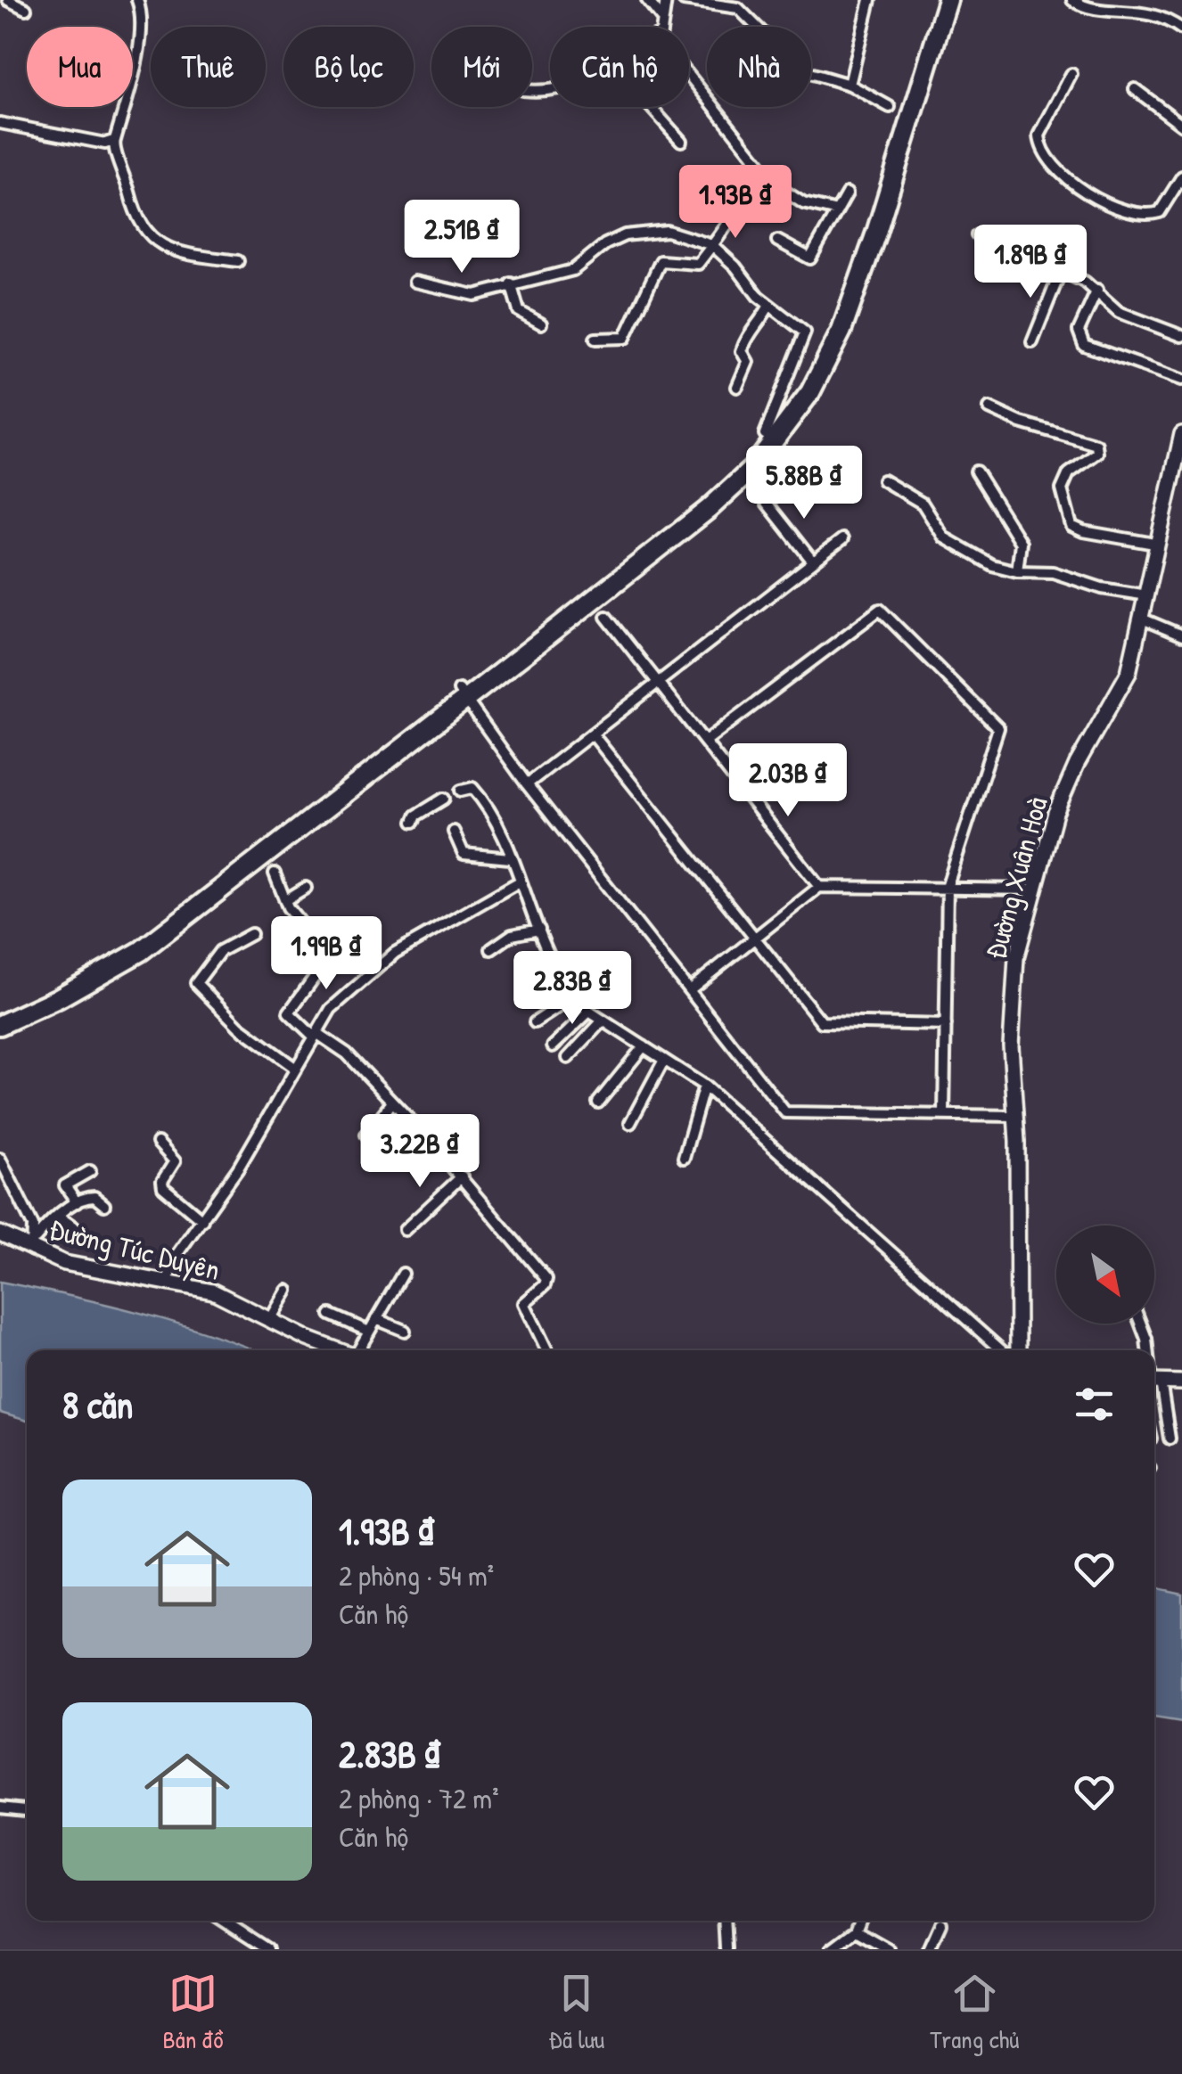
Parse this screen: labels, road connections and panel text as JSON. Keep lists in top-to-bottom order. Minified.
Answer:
{"streets":{"street":["Đường Xuân Hoà","Đường Túc Duyên"]},"north":"bottom right","page":{"chip":["Mua","Thuê","Bộ lọc","Mới","Căn hộ","Nhà"],"price":["1.93B ₫","2.51B ₫","1.89B ₫","5.88B ₫","2.03B ₫","1.99B ₫","2.83B ₫","3.22B ₫"],"heading":"8 căn","list":[{"name":"1.93B ₫","note":"2 phòng · 54 m² · Căn hộ"},{"name":"2.83B ₫","note":"2 phòng · 72 m² · Căn hộ"}],"tabs":["Bản đồ","Đã lưu","Trang chủ"]}}
